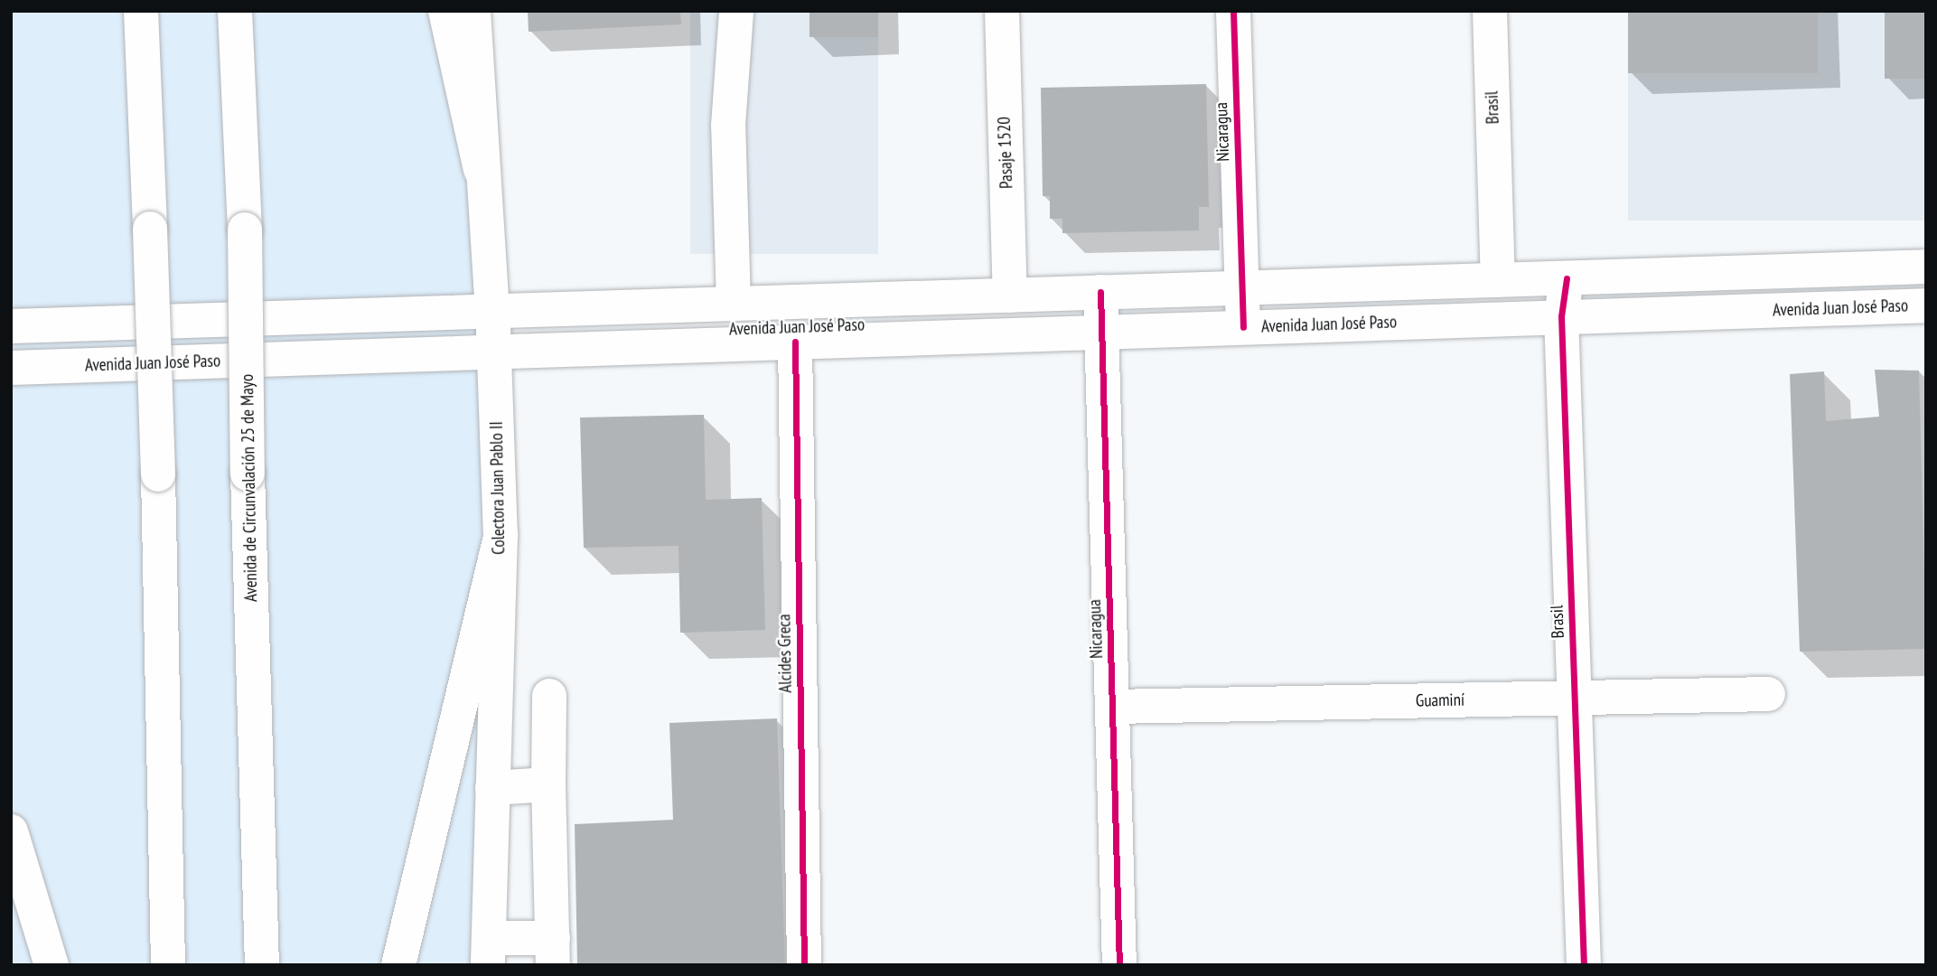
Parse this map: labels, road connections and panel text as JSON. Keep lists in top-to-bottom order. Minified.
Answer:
{"streets":{"main road":["Brasil","Nicaragua","Pasaje 1520","Avenida Juan José Paso","Avenida de Circunvalación 25 de Mayo","Colectora Juan Pablo II","Alcides Greca","Guaminí"]},"crossings":[["Brasil","Avenida Juan José Paso"],["Brasil","Guaminí"],["Nicaragua","Avenida Juan José Paso"],["Nicaragua","Guaminí"],["Pasaje 1520","Avenida Juan José Paso"],["Avenida Juan José Paso","Colectora Juan Pablo II"],["Avenida Juan José Paso","Alcides Greca"]]}
